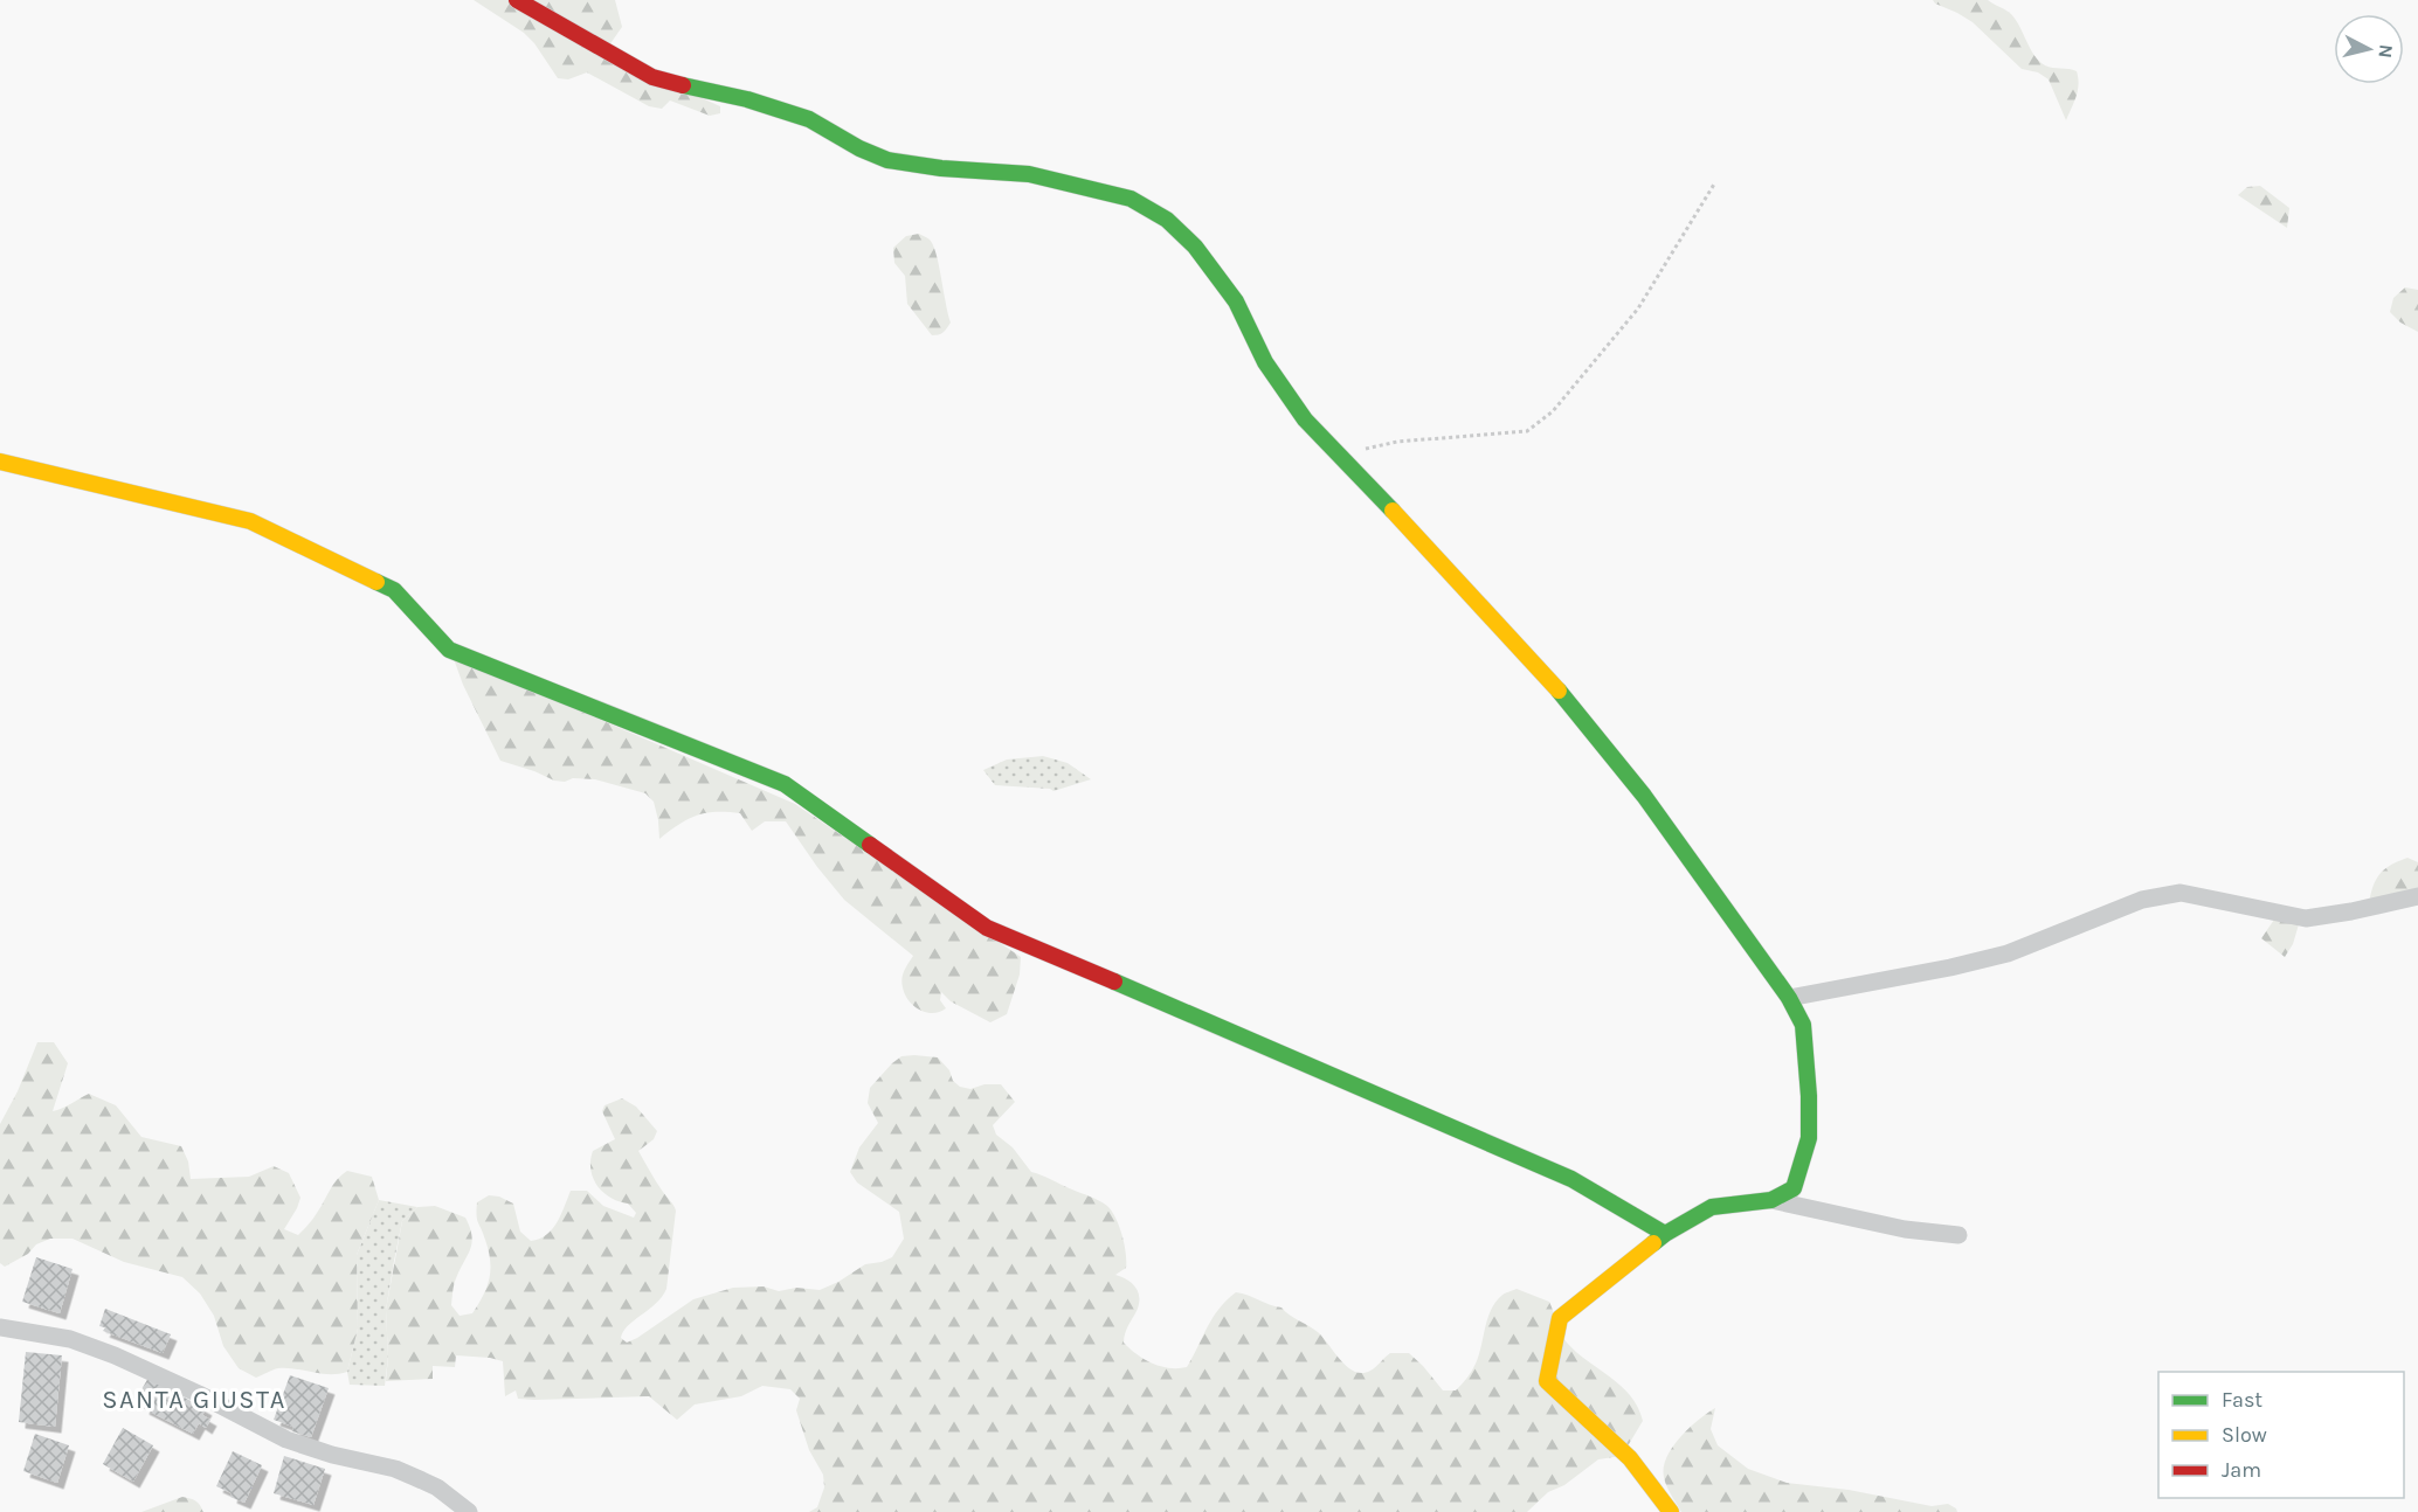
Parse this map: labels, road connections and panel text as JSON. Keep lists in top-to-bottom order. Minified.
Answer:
{"districts":["SANTA GIUSTA"],"legend":["Fast","Slow","Jam"],"north":"right"}
